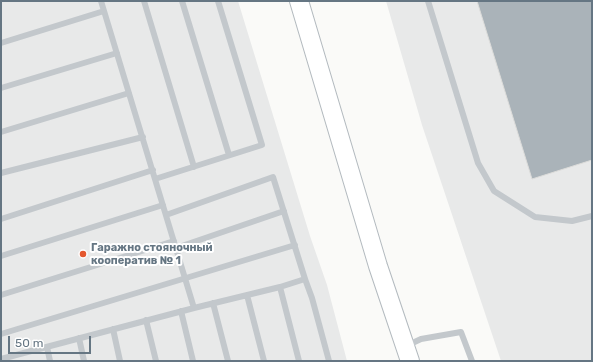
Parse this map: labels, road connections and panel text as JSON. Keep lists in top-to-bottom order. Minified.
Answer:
{"places":["Гаражно стояночный кооператив № 1"],"scale_bar":"50 m"}
